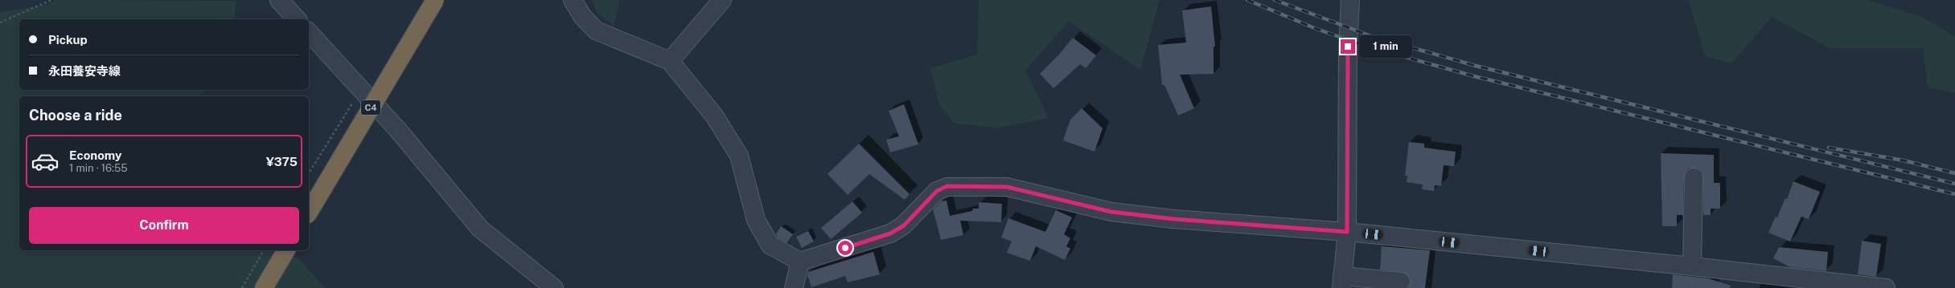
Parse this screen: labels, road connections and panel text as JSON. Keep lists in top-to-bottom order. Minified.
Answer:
{"streets":{"highway":["C4"]},"page":{"banner":["Pickup","永田養安寺線"],"bubble":"1 min","heading":"Choose a ride","list":[{"name":"Economy","note":"1 min · 16:55","value":"¥375"}],"buttons":"Confirm"}}
